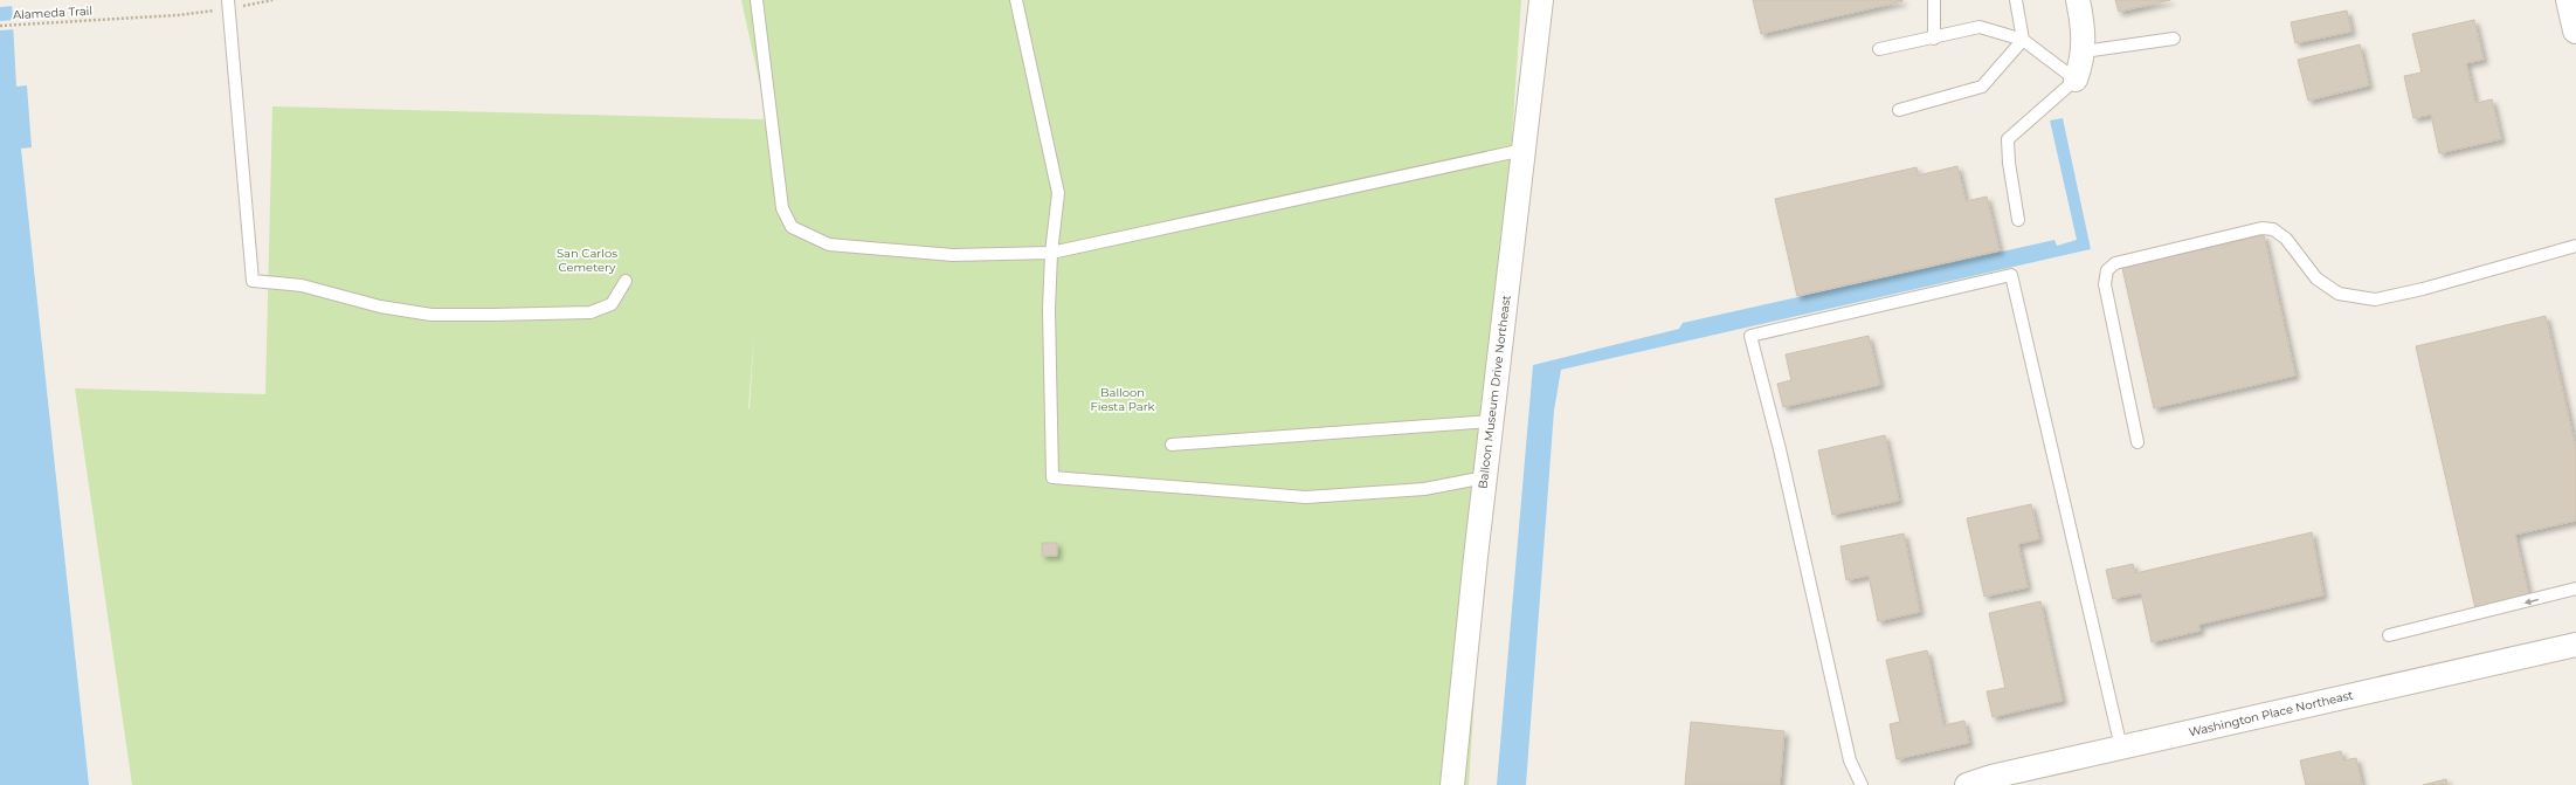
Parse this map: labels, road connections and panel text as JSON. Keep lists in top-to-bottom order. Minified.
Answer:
{"streets":{"street":["Balloon Museum Drive Northeast","Washington Place Northeast"],"path":["Alameda Trail"]},"parks":["San Carlos Cemetery","Balloon Fiesta Park"]}
